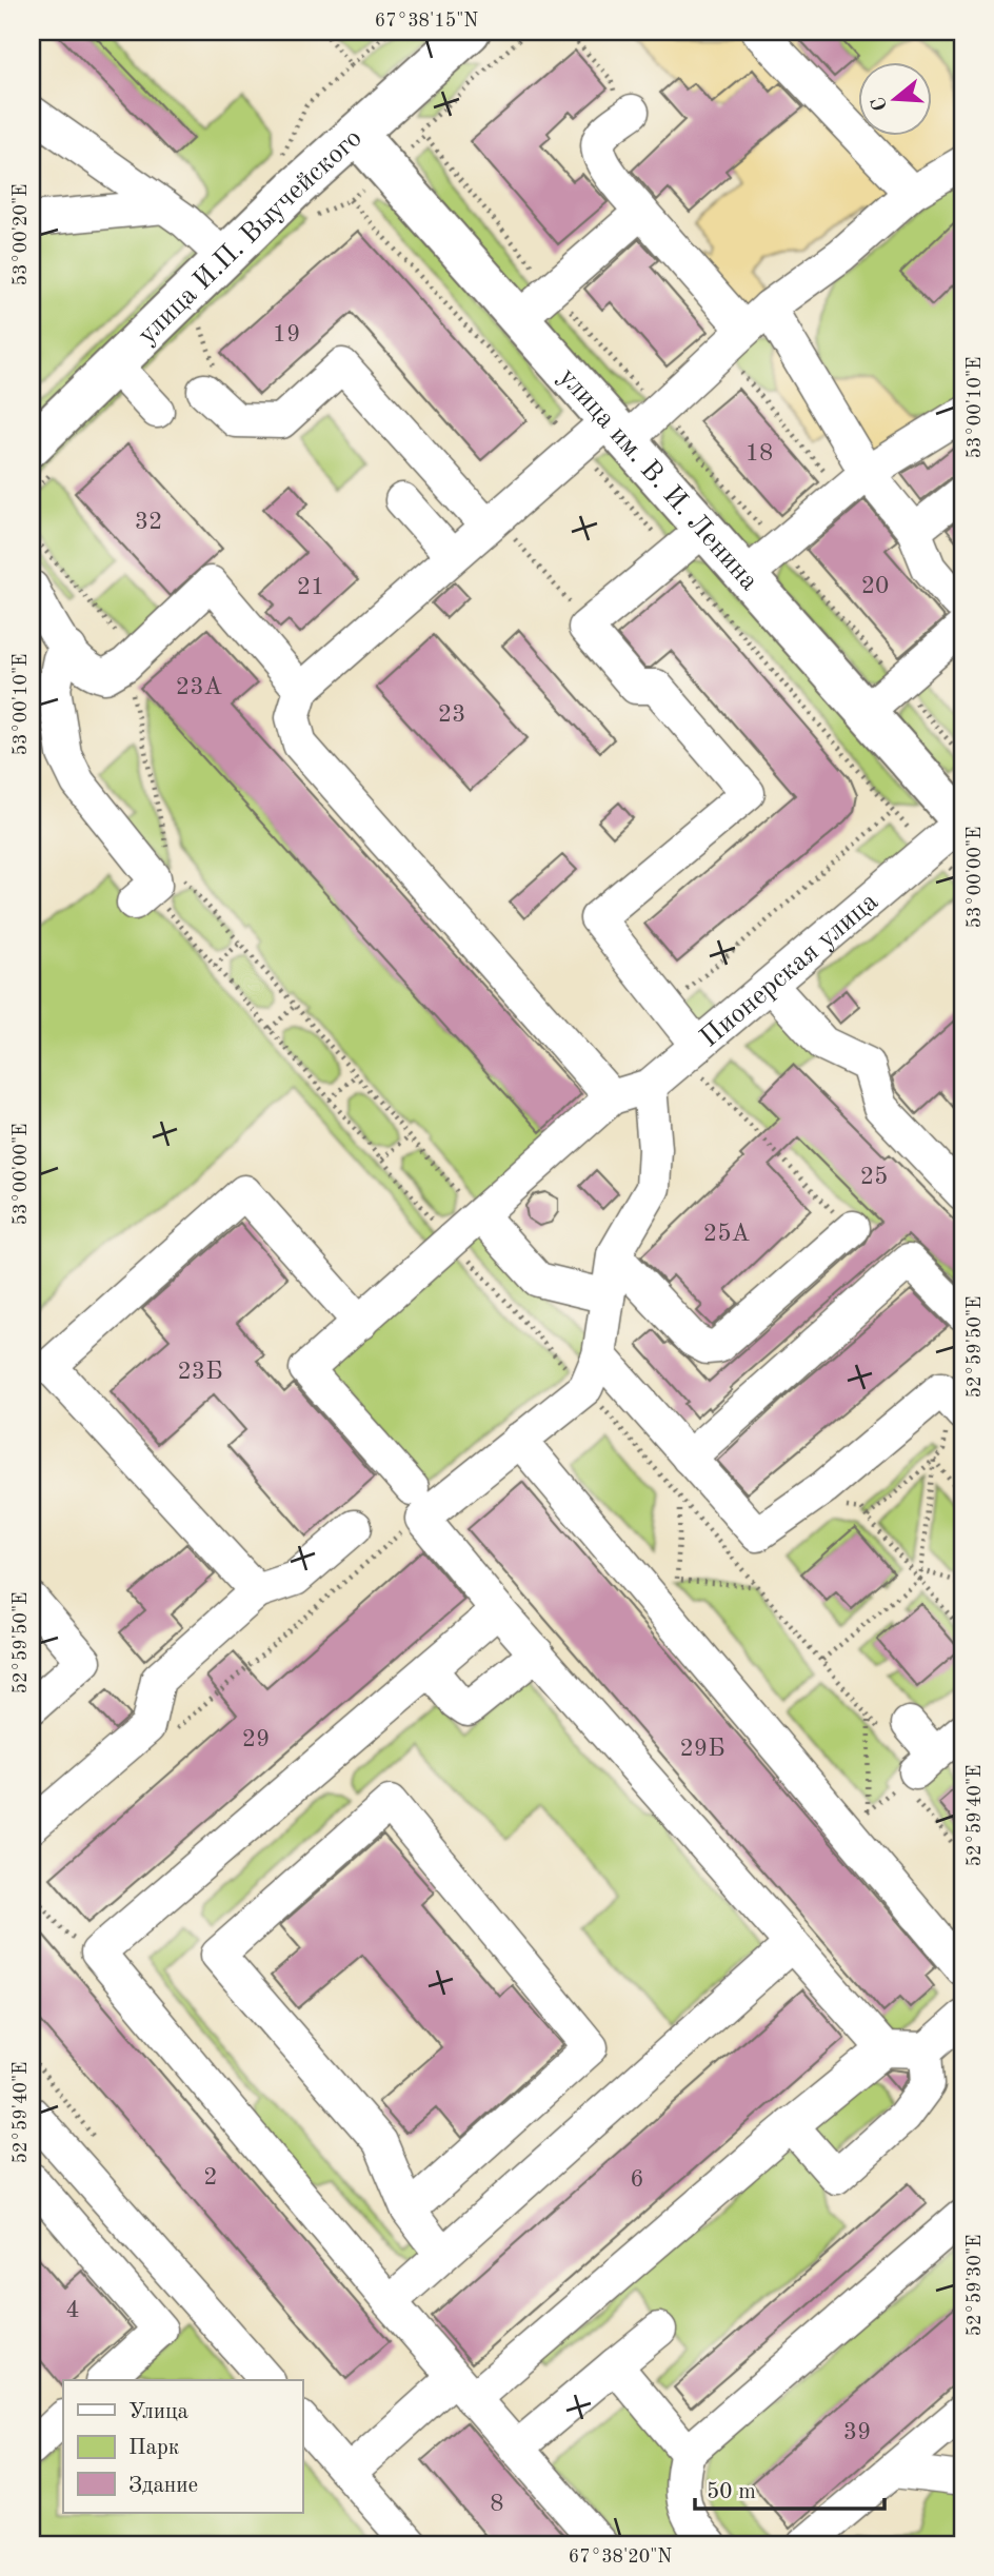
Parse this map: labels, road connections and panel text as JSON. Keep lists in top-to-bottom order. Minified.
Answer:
{"streets":{"main road":["улица И.П. Выучейского","улица им. В. И. Ленина"],"street":["Пионерская улица"]},"crossings":[["улица И.П. Выучейского","улица им. В. И. Ленина"],["улица им. В. И. Ленина","Пионерская улица"]],"house_numbers":["19","18","32","20","21","23А","23","25","25А","23Б","29","29Б","2","6","4","39","8"],"legend":["Улица","Парк","Здание"],"scale_bar":"50 m","north":"left","coordinates":["67°38'15\"N","53°00'20\"E","53°00'10\"E","53°00'00\"E","52°59'50\"E","52°59'40\"E","52°59'30\"E","67°38'20\"N"]}
